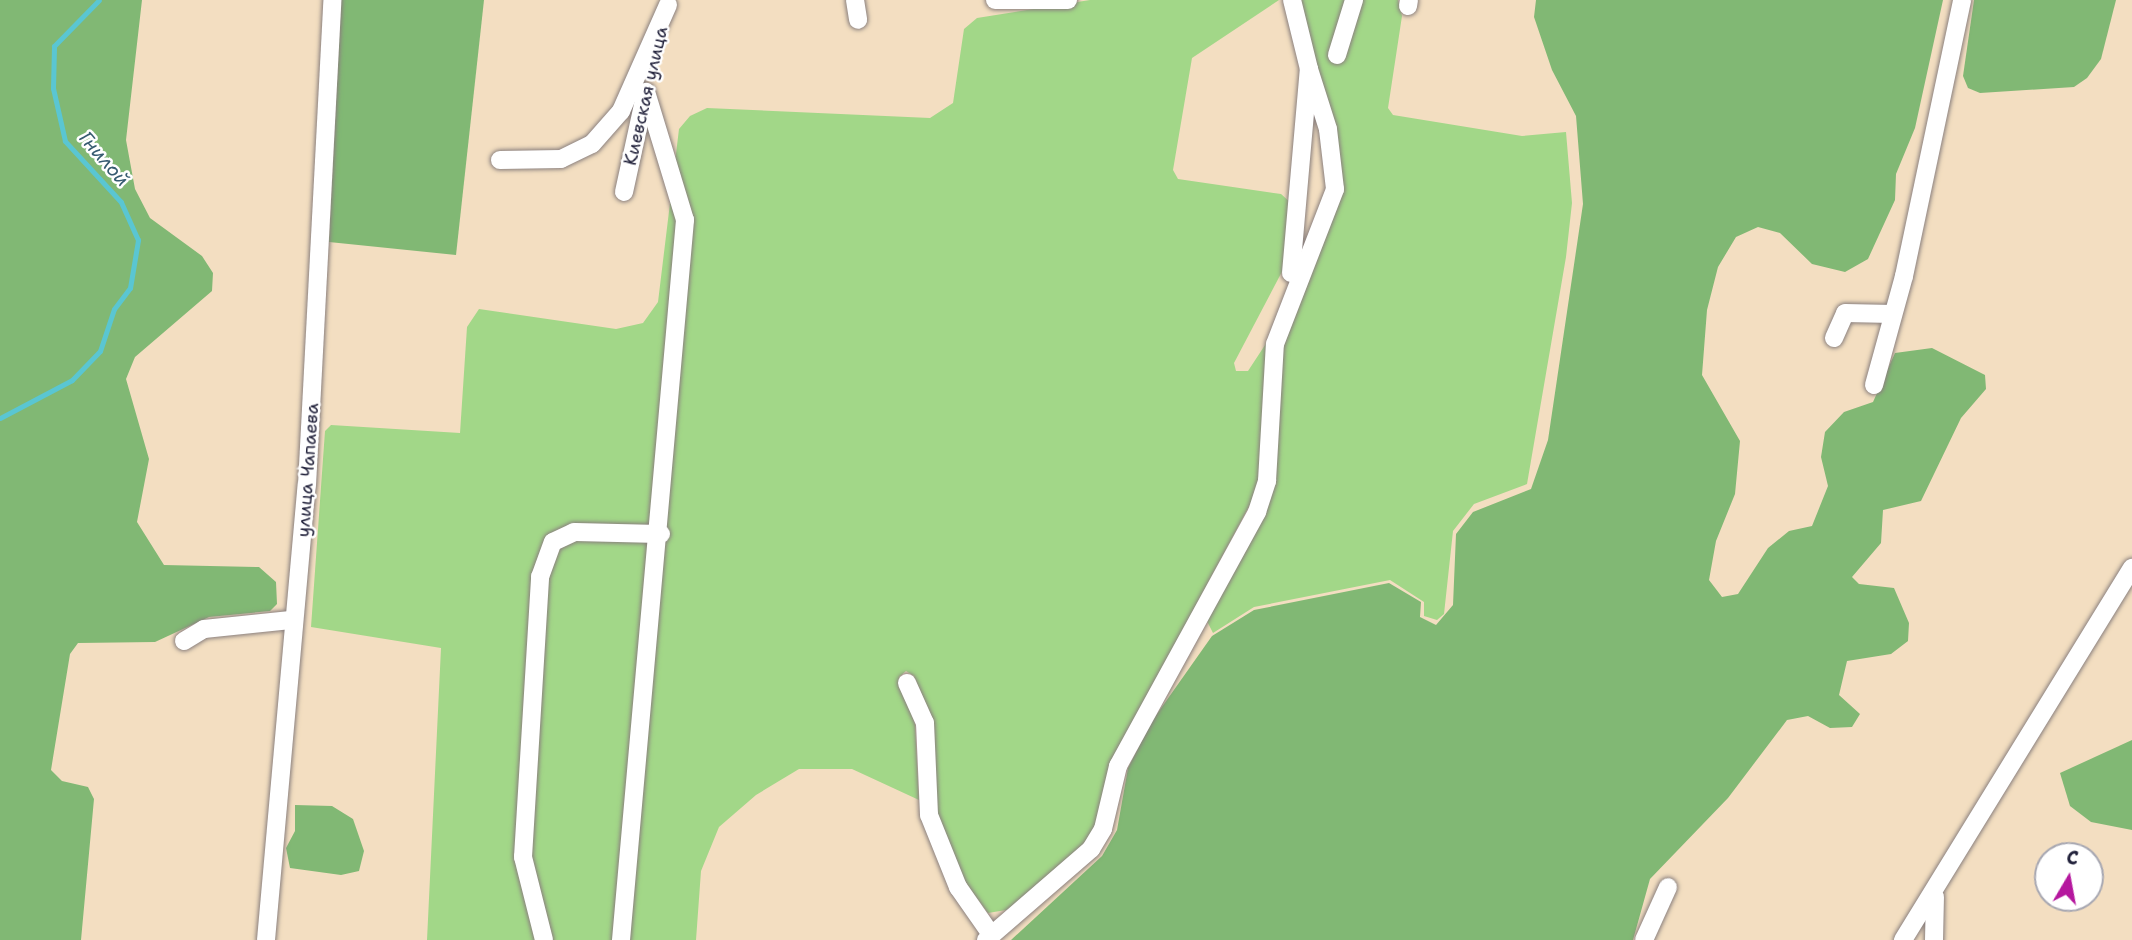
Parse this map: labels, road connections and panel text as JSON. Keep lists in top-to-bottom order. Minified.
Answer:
{"streets":{"street":["Киевская улица","улица Чапаева"]},"water":["Гнилой"],"north":"top"}
